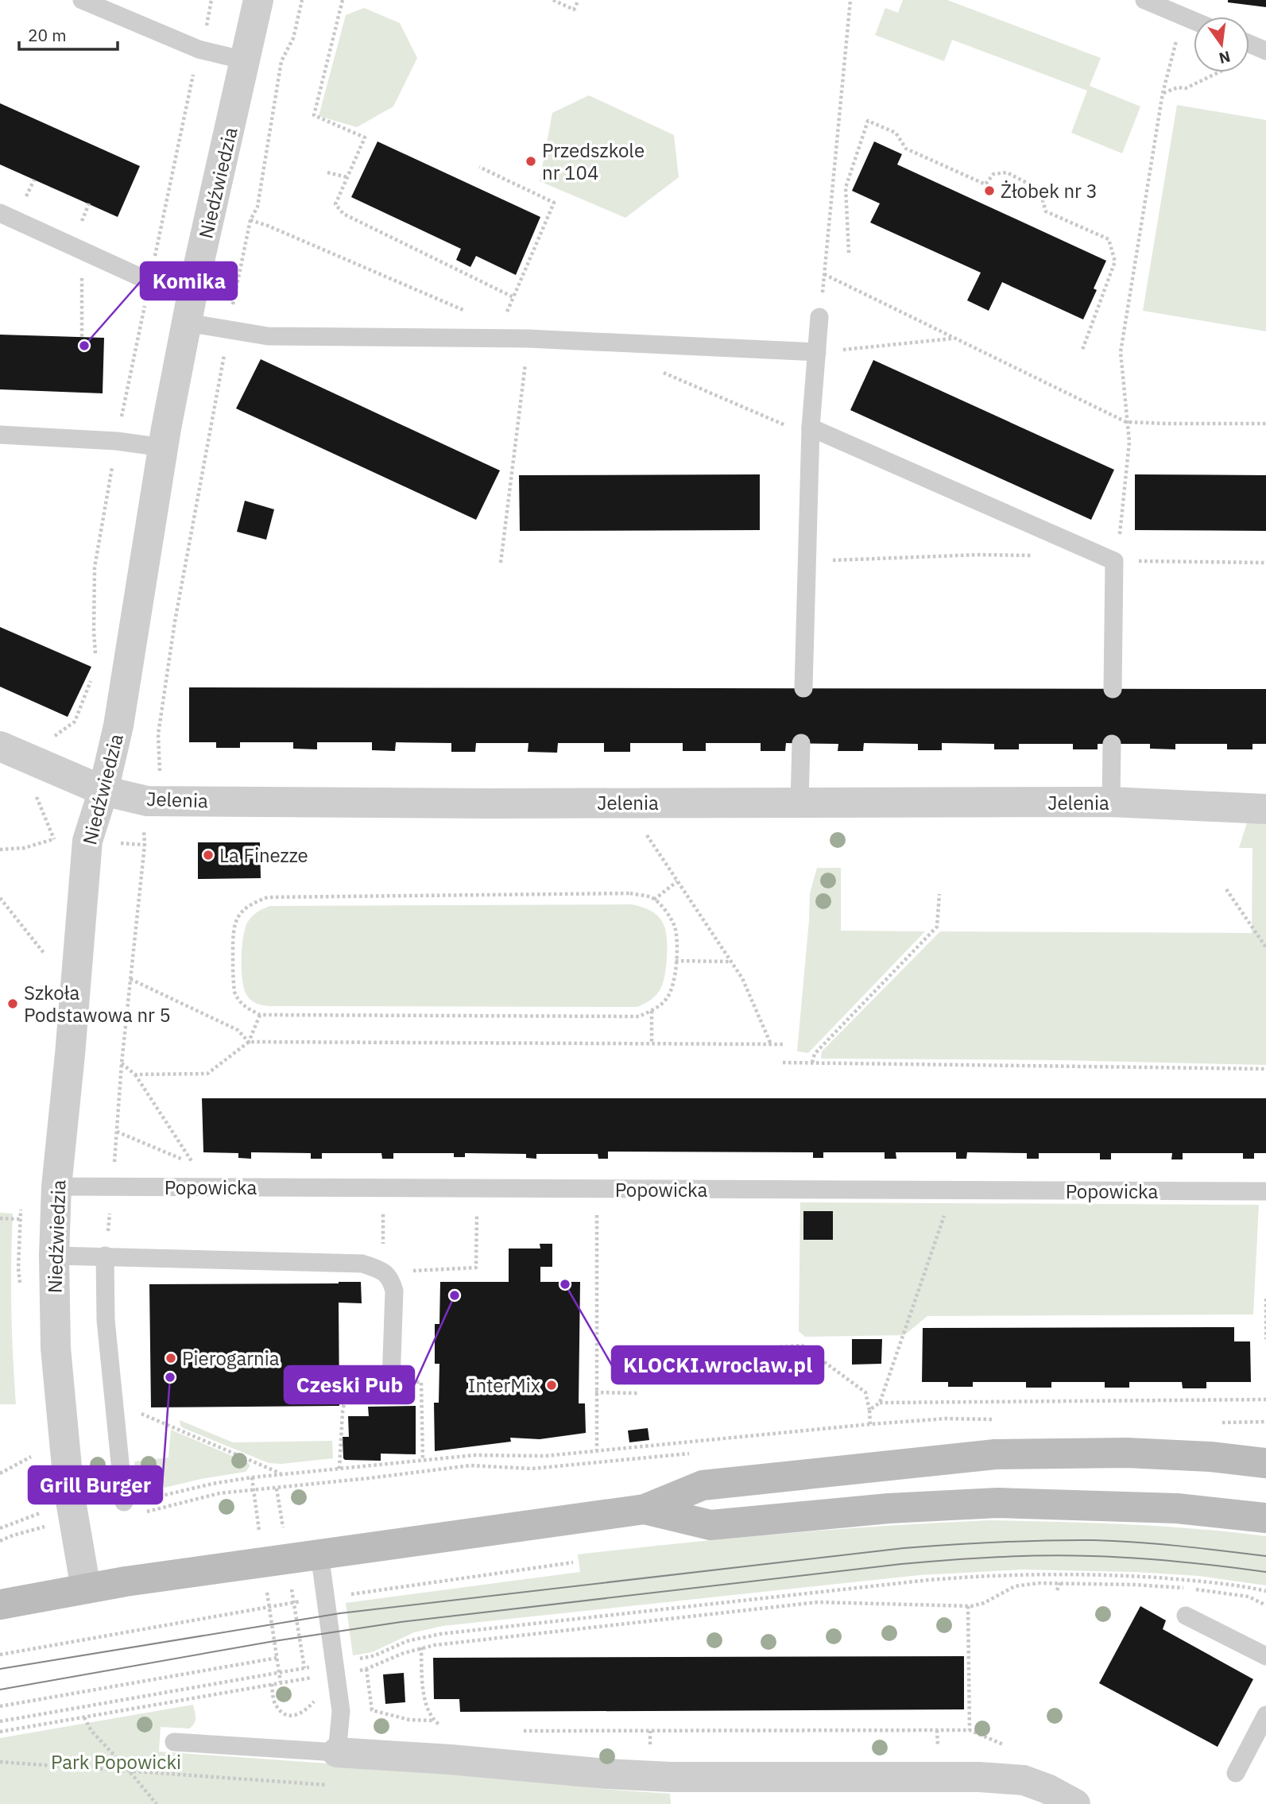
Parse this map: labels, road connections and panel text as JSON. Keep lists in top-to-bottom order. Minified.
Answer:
{"streets":{"street":["Niedźwiedzia","Jelenia"],"lane":["Popowicka"]},"crossings":[["Niedźwiedzia","Jelenia"],["Niedźwiedzia","Popowicka"]],"parks":["Park Popowicki"],"places":["Przedszkole nr 104","Żłobek nr 3","Komika","La Finezze","Szkoła Podstawowa nr 5","KLOCKI.wroclaw.pl","Czeski Pub","Pierogarnia","Grill Burger","InterMix"],"scale_bar":"20 m","north":"bottom"}
